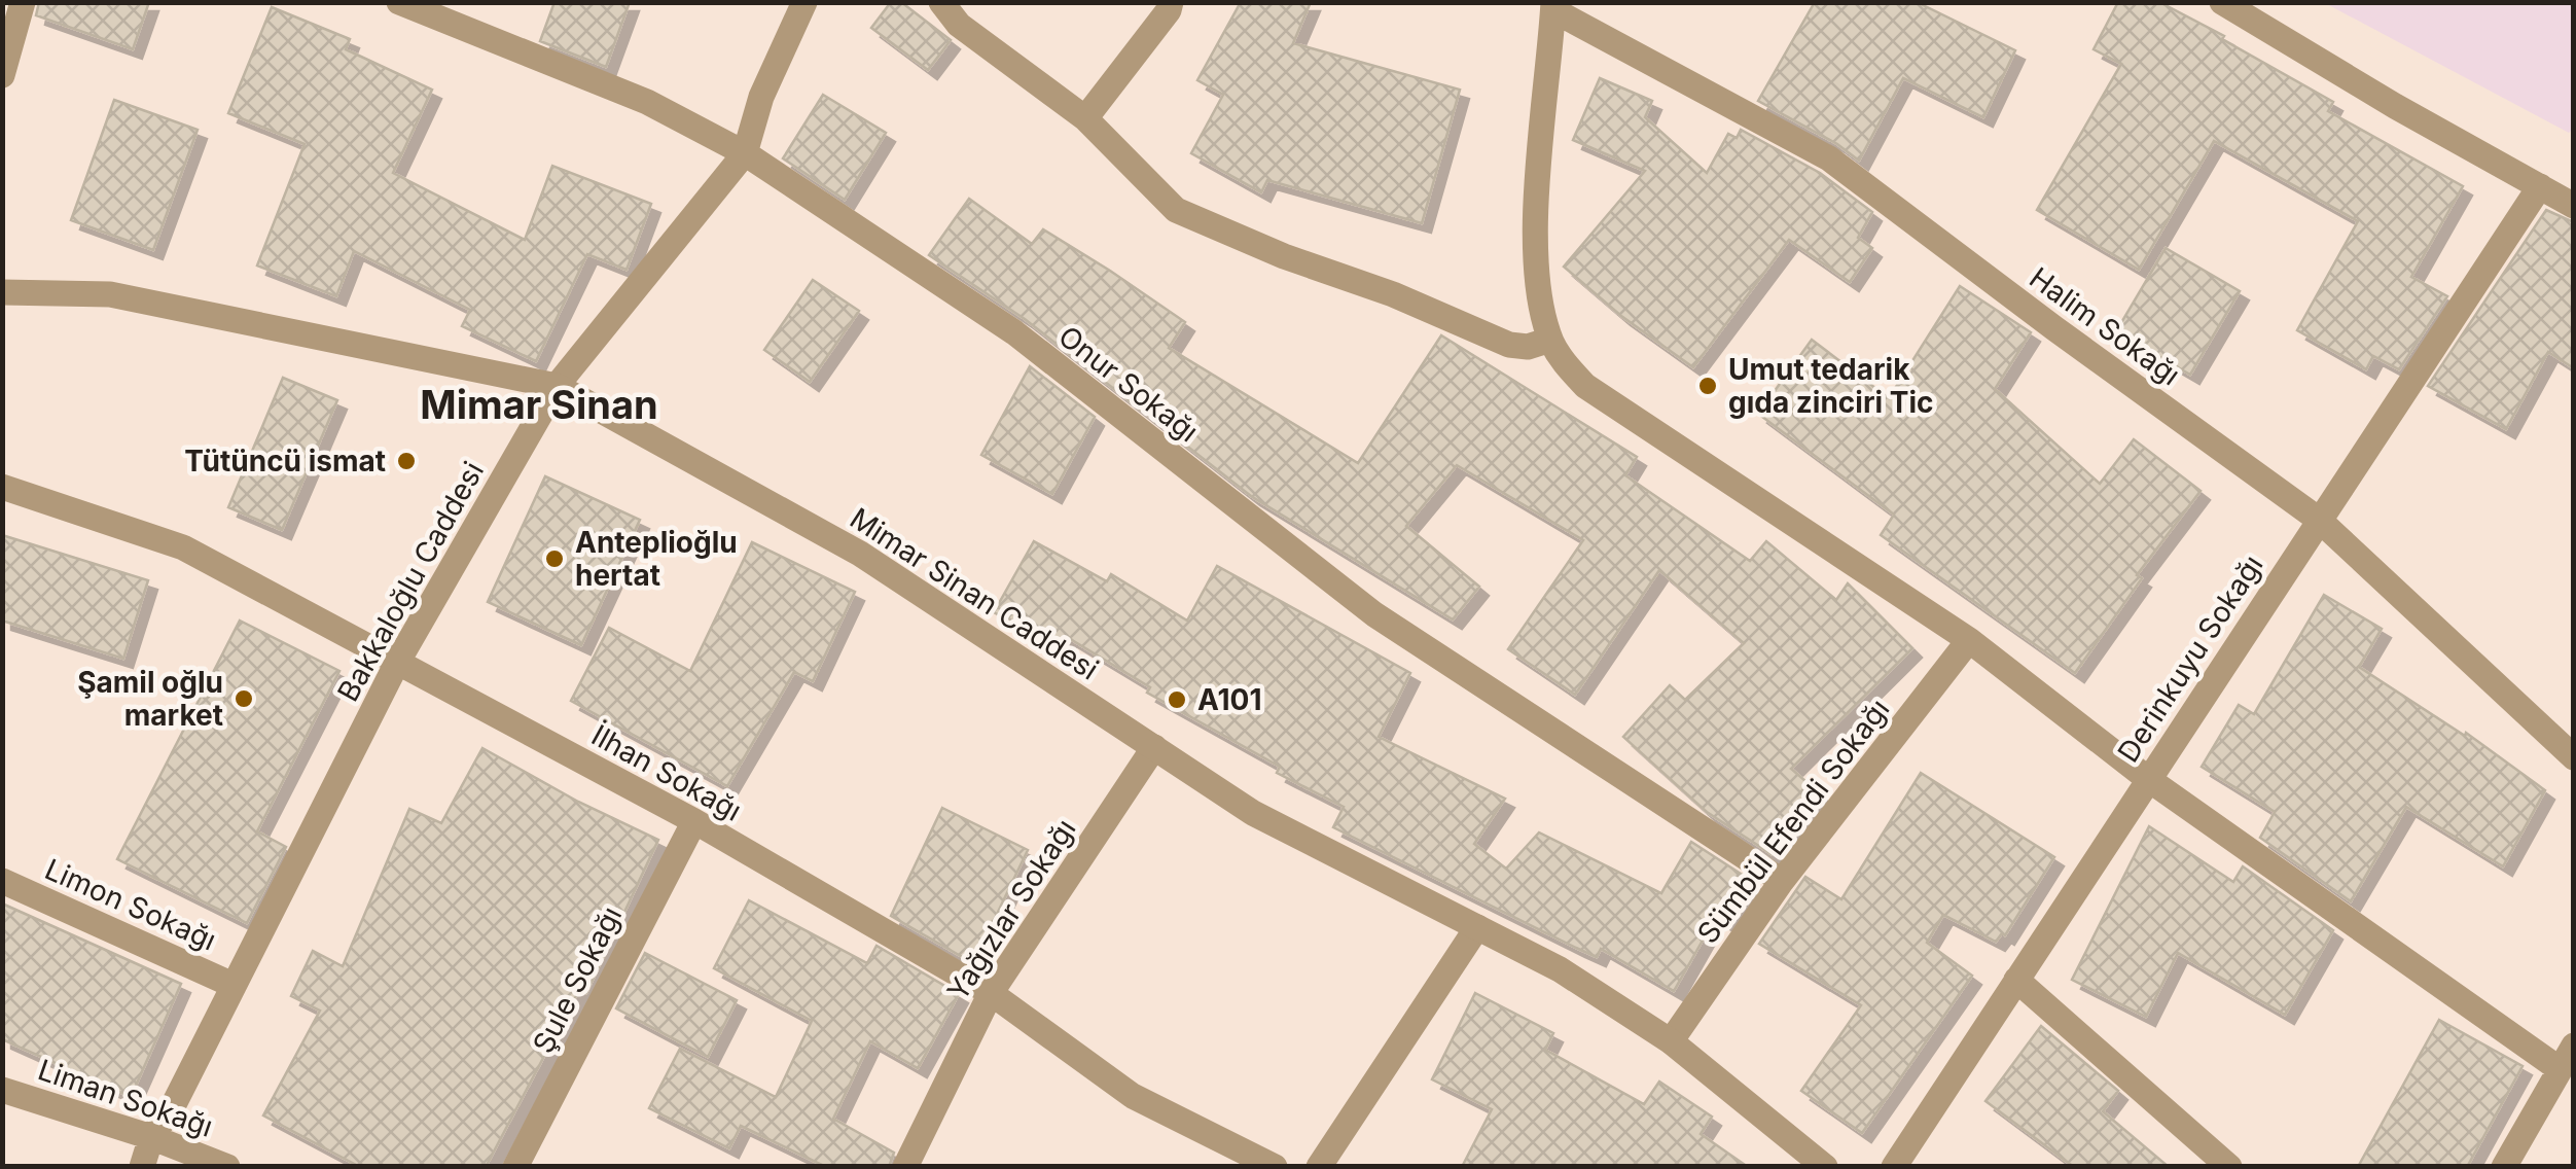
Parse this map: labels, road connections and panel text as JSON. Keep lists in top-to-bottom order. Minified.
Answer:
{"streets":{"street":["Halim Sokağı","Onur Sokağı","Bakkaloğlu Caddesi","Mimar Sinan Caddesi","Derinkuyu Sokağı","İlhan Sokağı","Sümbül Efendi Sokağı","Limon Sokağı","Yağızlar Sokağı","Şule Sokağı","Liman Sokağı"]},"crossings":[["Halim Sokağı","Derinkuyu Sokağı"],["Onur Sokağı","Bakkaloğlu Caddesi"],["Onur Sokağı","Sümbül Efendi Sokağı"],["Bakkaloğlu Caddesi","Mimar Sinan Caddesi"],["Bakkaloğlu Caddesi","İlhan Sokağı"],["Bakkaloğlu Caddesi","Limon Sokağı"],["Bakkaloğlu Caddesi","Liman Sokağı"],["Mimar Sinan Caddesi","Sümbül Efendi Sokağı"],["Mimar Sinan Caddesi","Yağızlar Sokağı"],["İlhan Sokağı","Yağızlar Sokağı"],["İlhan Sokağı","Şule Sokağı"]],"districts":["Mimar Sinan"],"places":["Umut tedarik gıda zinciri Tic","Tütüncü ismat","Anteplioğlu hertat","Şamil oğlu market","A101"]}
